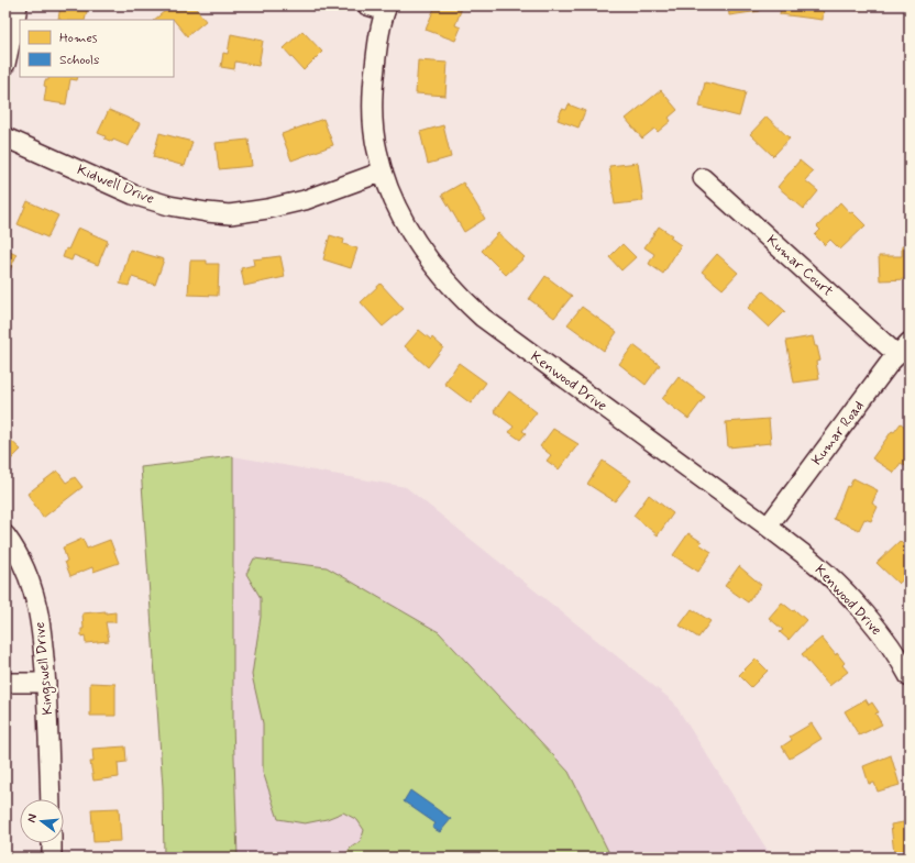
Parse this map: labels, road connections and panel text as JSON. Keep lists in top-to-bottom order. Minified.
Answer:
{"streets":{"street":["Kidwell Drive","Kumar Court","Kenwood Drive","Kumar Road","Kingswell Drive"]},"crossings":[["Kidwell Drive","Kenwood Drive"],["Kumar Court","Kumar Road"],["Kenwood Drive","Kumar Road"]],"legend":["Homes","Schools"],"north":"left"}
